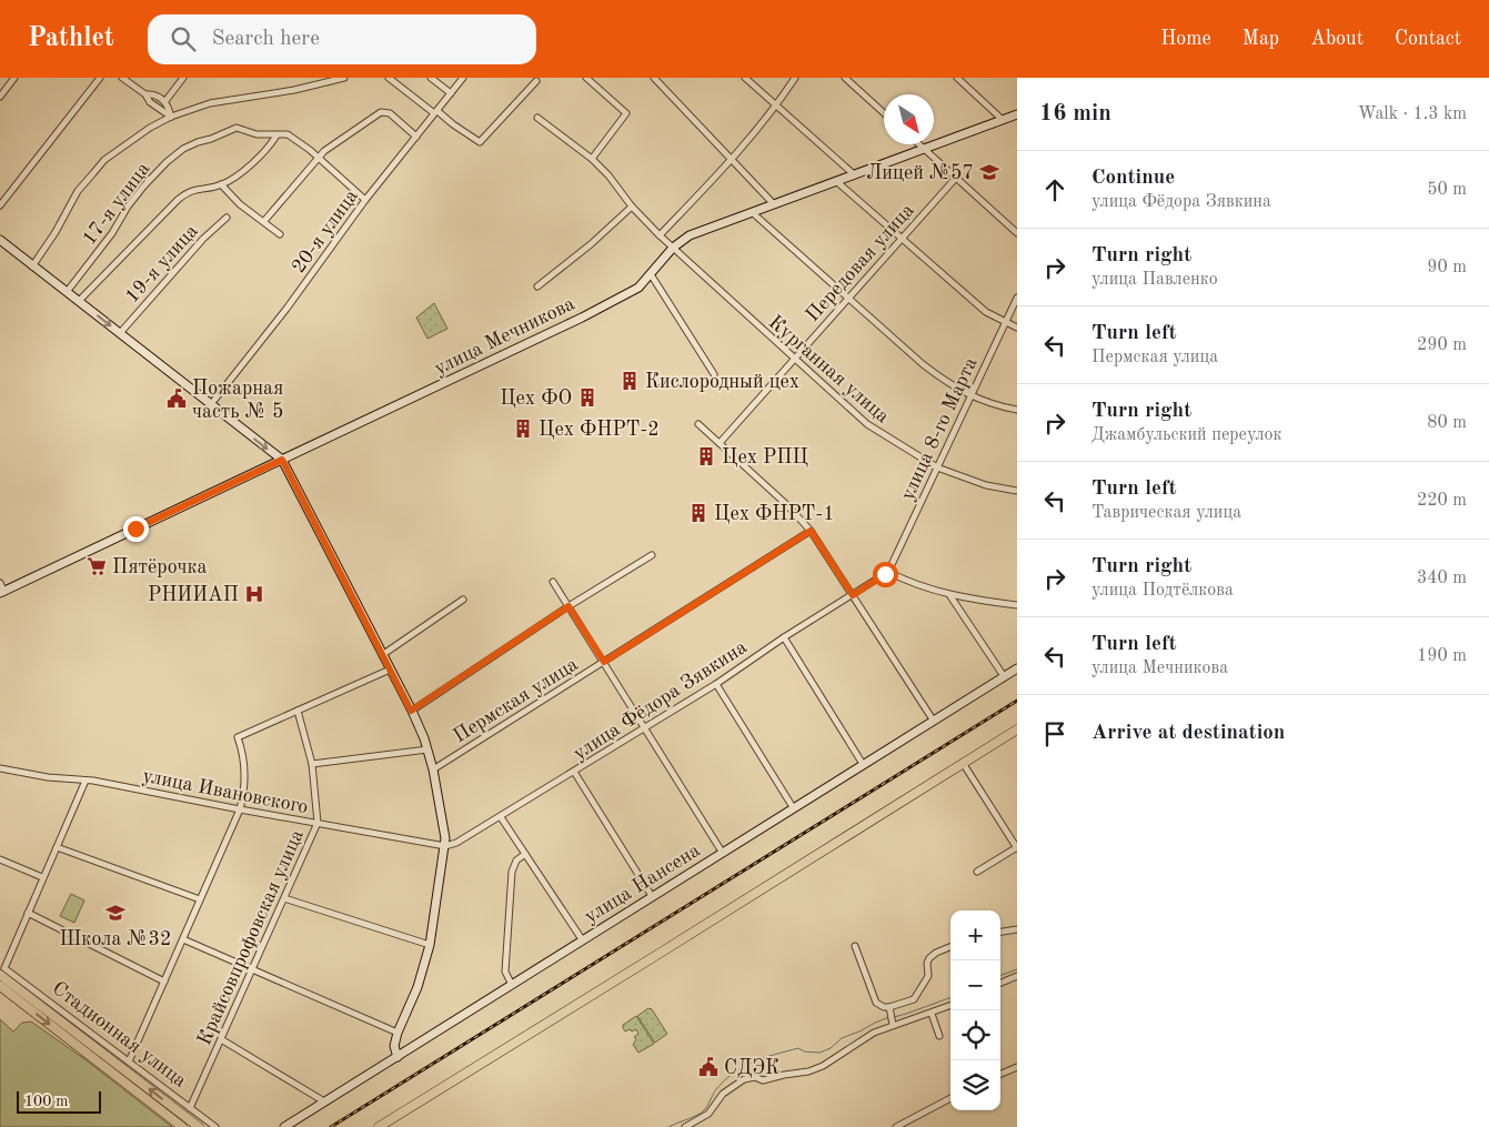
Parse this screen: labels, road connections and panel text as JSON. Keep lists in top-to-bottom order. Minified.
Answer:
{"streets":{"main road":["улица Мечникова","улица Нансена","Стадионная улица"],"street":["17-я улица","20-я улица","Передовая улица","19-я улица","Курганная улица","улица 8-го Марта","Пермская улица","улица Фёдора Зявкина","улица Ивановского","Крайсовпрофовская улица"]},"crossings":[["17-я улица","20-я улица"],["Передовая улица","Курганная улица"],["улица Мечникова","Курганная улица"],["Курганная улица","улица 8-го Марта"],["улица 8-го Марта","улица Фёдора Зявкина"],["улица Фёдора Зявкина","улица Ивановского"],["улица Ивановского","Крайсовпрофовская улица"],["Крайсовпрофовская улица","Стадионная улица"]],"places":{"school or university":["Лицей №57","Школа №32"],"building":["Кислородный цех","Цех ФО","Цех ФНРТ-2","Цех РПЦ","Цех ФНРТ-1"],"public building":["Пожарная часть № 5","СДЭК"],"supermarket":["Пятёрочка"],"hospital":["РНИИАП"]},"scale_bar":"100 m","north":"bottom right","page":{"header":"Pathlet","search":"Search here","nav":["Home","Map","About","Contact"],"heading":["16 min","Walk · 1.3 km"],"list":[["Continue","улица Фёдора Зявкина","50 m"],["Turn right","улица Павленко","90 m"],["Turn left","Пермская улица","290 m"],["Turn right","Джамбульский переулок","80 m"],["Turn left","Таврическая улица","220 m"],["Turn right","улица Подтёлкова","340 m"],["Turn left","улица Мечникова","190 m"],"Arrive at destination"],"map_buttons":["+","−"],"scale":"100 m"}}
